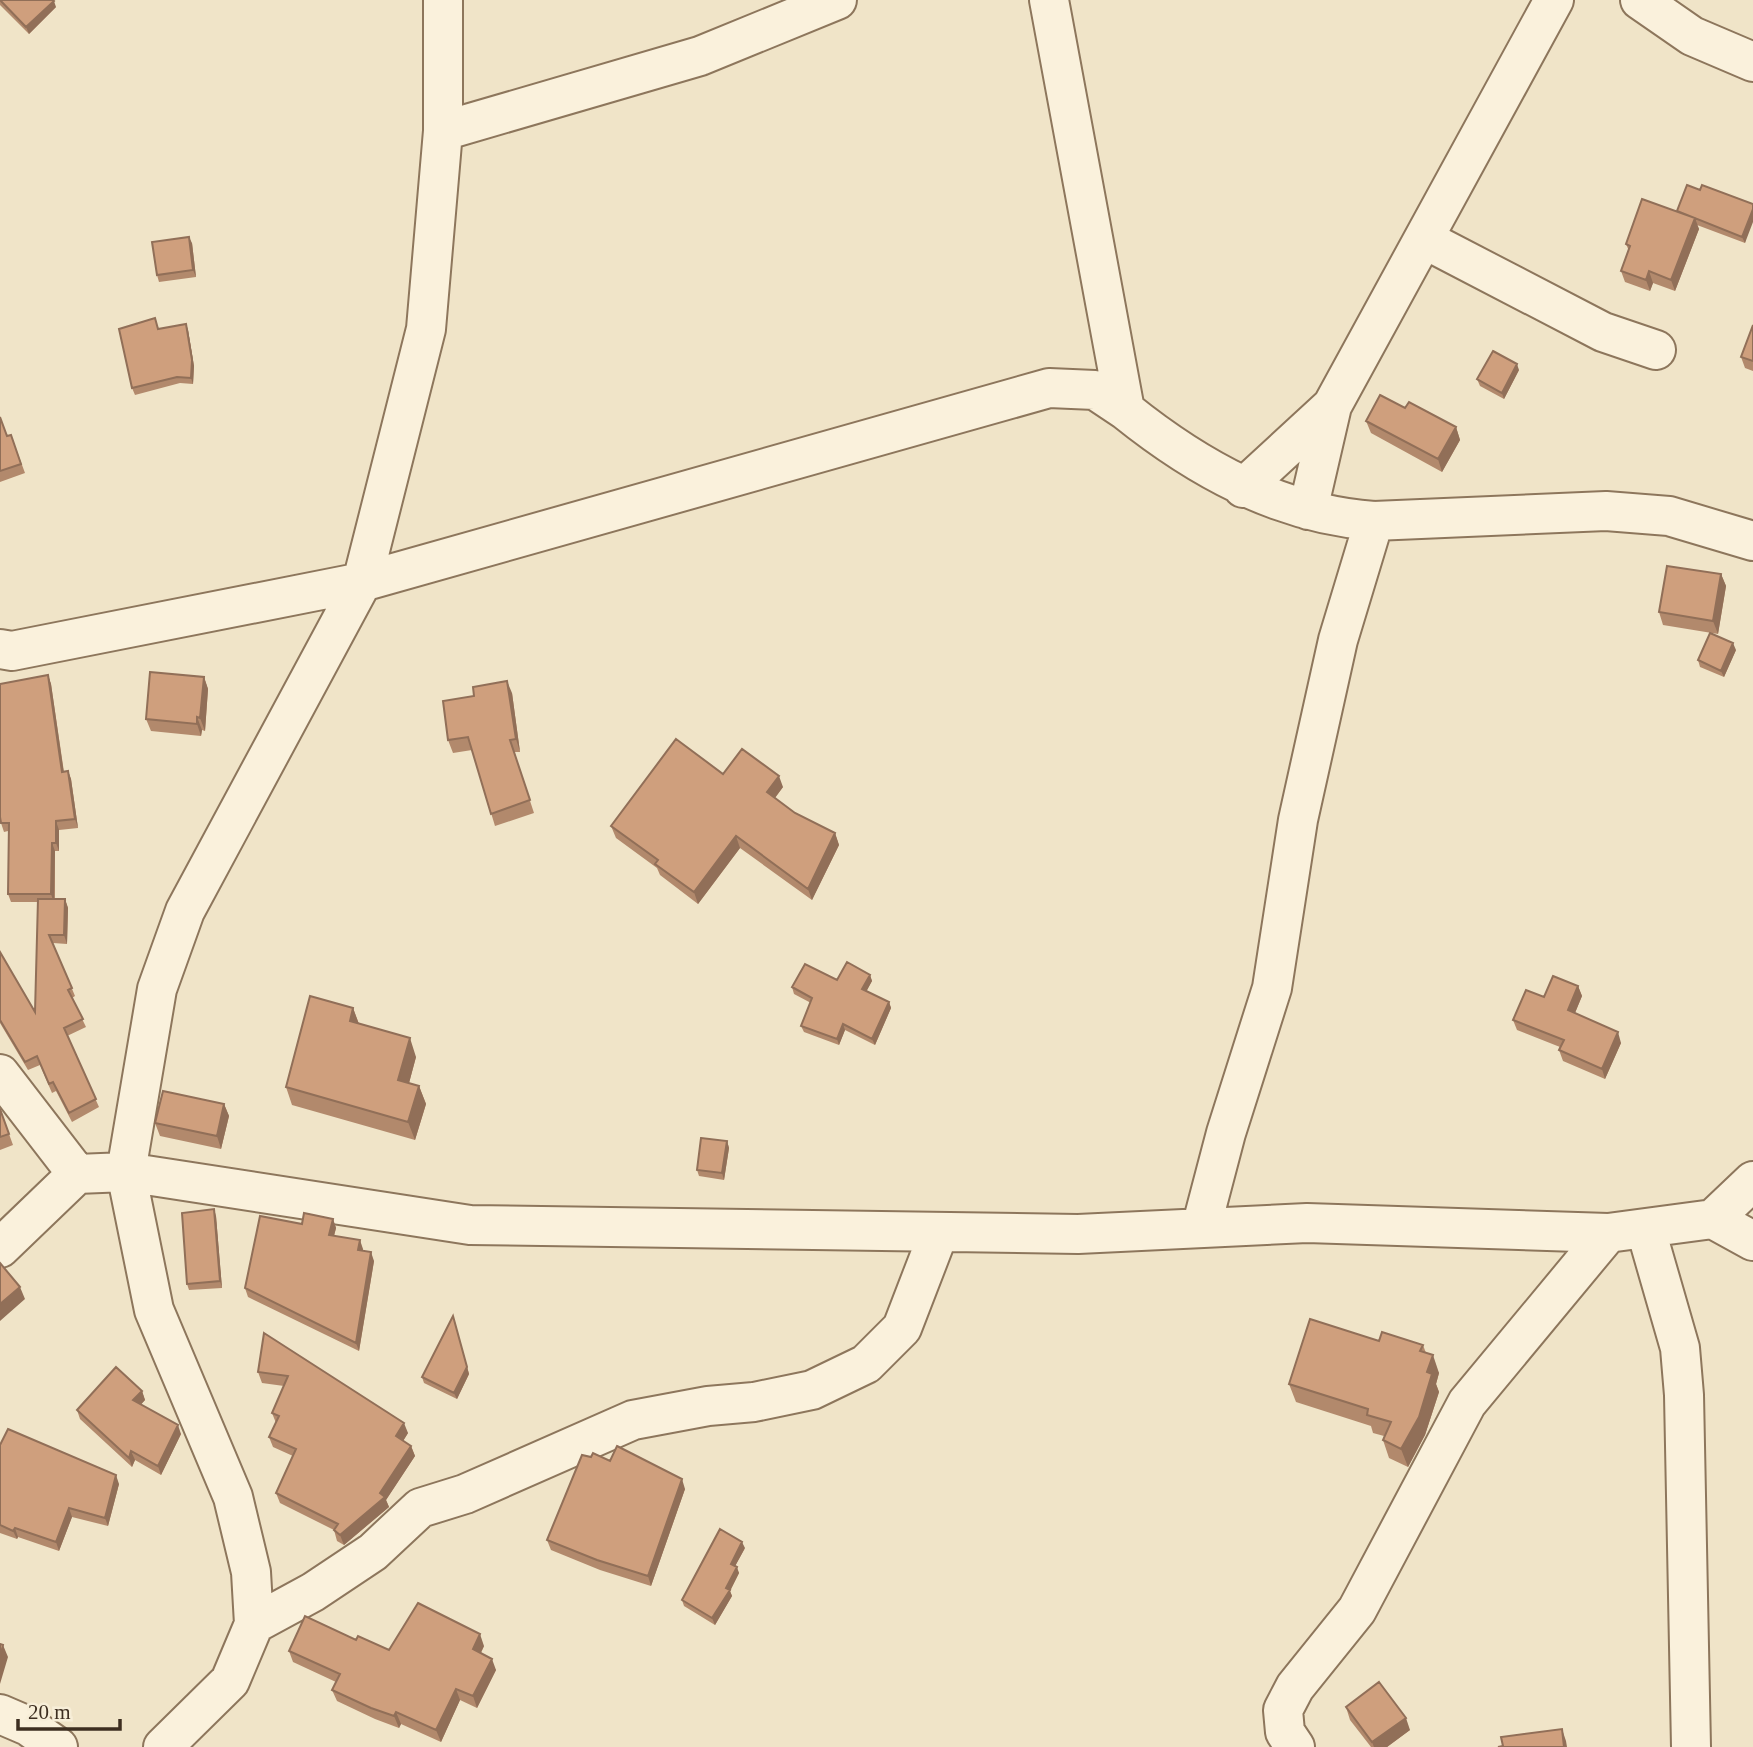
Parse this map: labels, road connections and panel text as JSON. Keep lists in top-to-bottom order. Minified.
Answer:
{"scale_bar":"20 m"}
